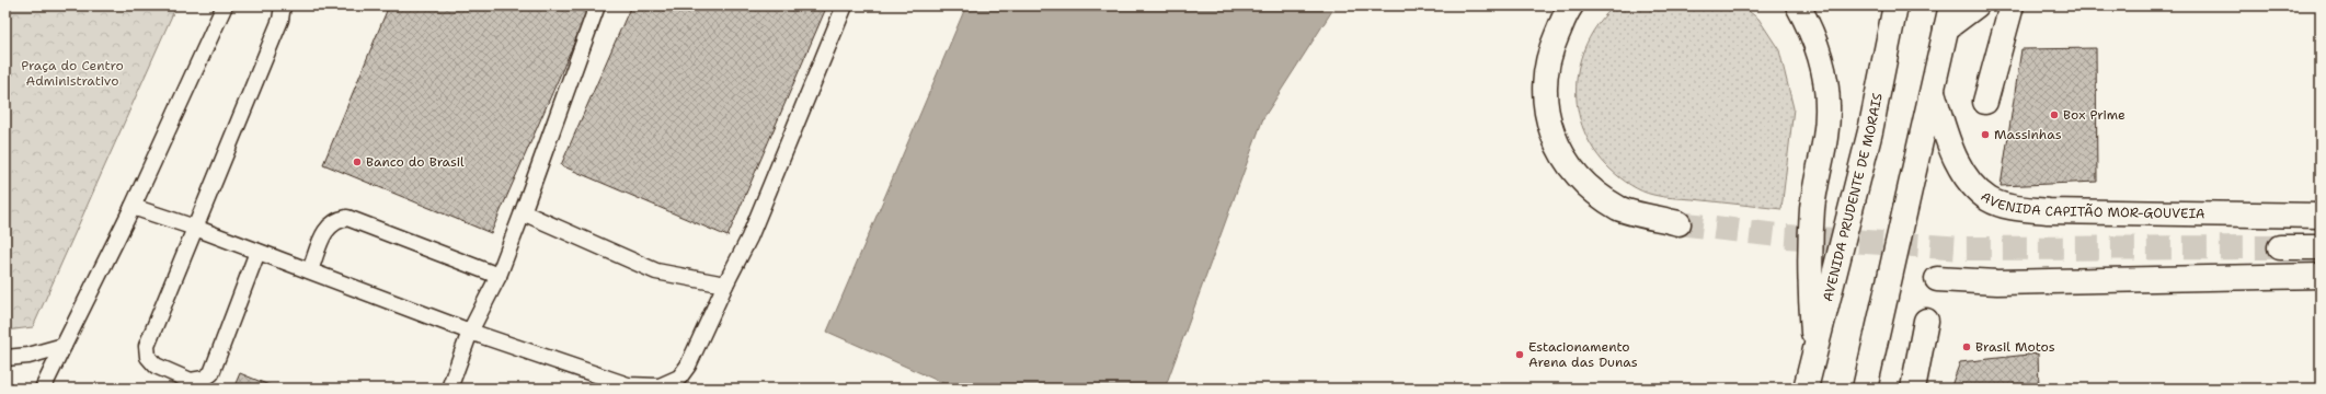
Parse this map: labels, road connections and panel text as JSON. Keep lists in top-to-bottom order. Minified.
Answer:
{"streets":{"main road":["AVENIDA PRUDENTE DE MORAIS","AVENIDA CAPITÃO MOR-GOUVEIA"]},"parks":["Praça do Centro Administrativo"],"places":["Box Prime","Massinhas","Banco do Brasil","Brasil Motos","Estacionamento Arena das Dunas"]}
